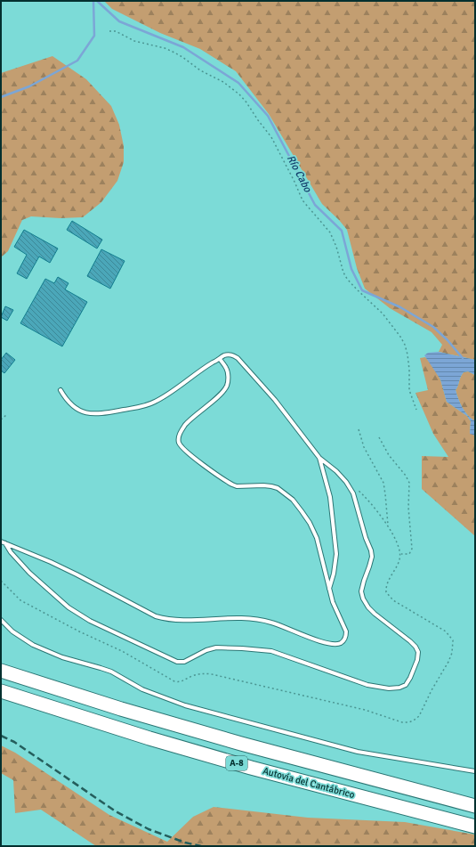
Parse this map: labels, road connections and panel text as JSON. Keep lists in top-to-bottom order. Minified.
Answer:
{"streets":{"highway":["A-8","Autovía del Cantábrico"]},"water":["Río Cabo"]}
